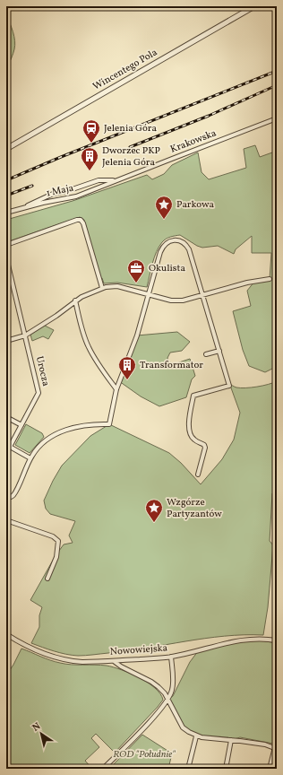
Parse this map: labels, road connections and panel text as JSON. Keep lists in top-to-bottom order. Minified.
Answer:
{"streets":{"street":["Wincentego Pola","Krakowska","1 Maja","Urocza","Nowowiejska"]},"crossings":[["Krakowska","1 Maja"]],"parks":["ROD \"Południe\""],"places":{"station":["Jelenia Góra"],"building":["Dworzec PKP Jelenia Góra","Transformator"],"place":["Parkowa","Wzgórze Partyzantów"],"office":["Okulista"]},"north":"top left"}
